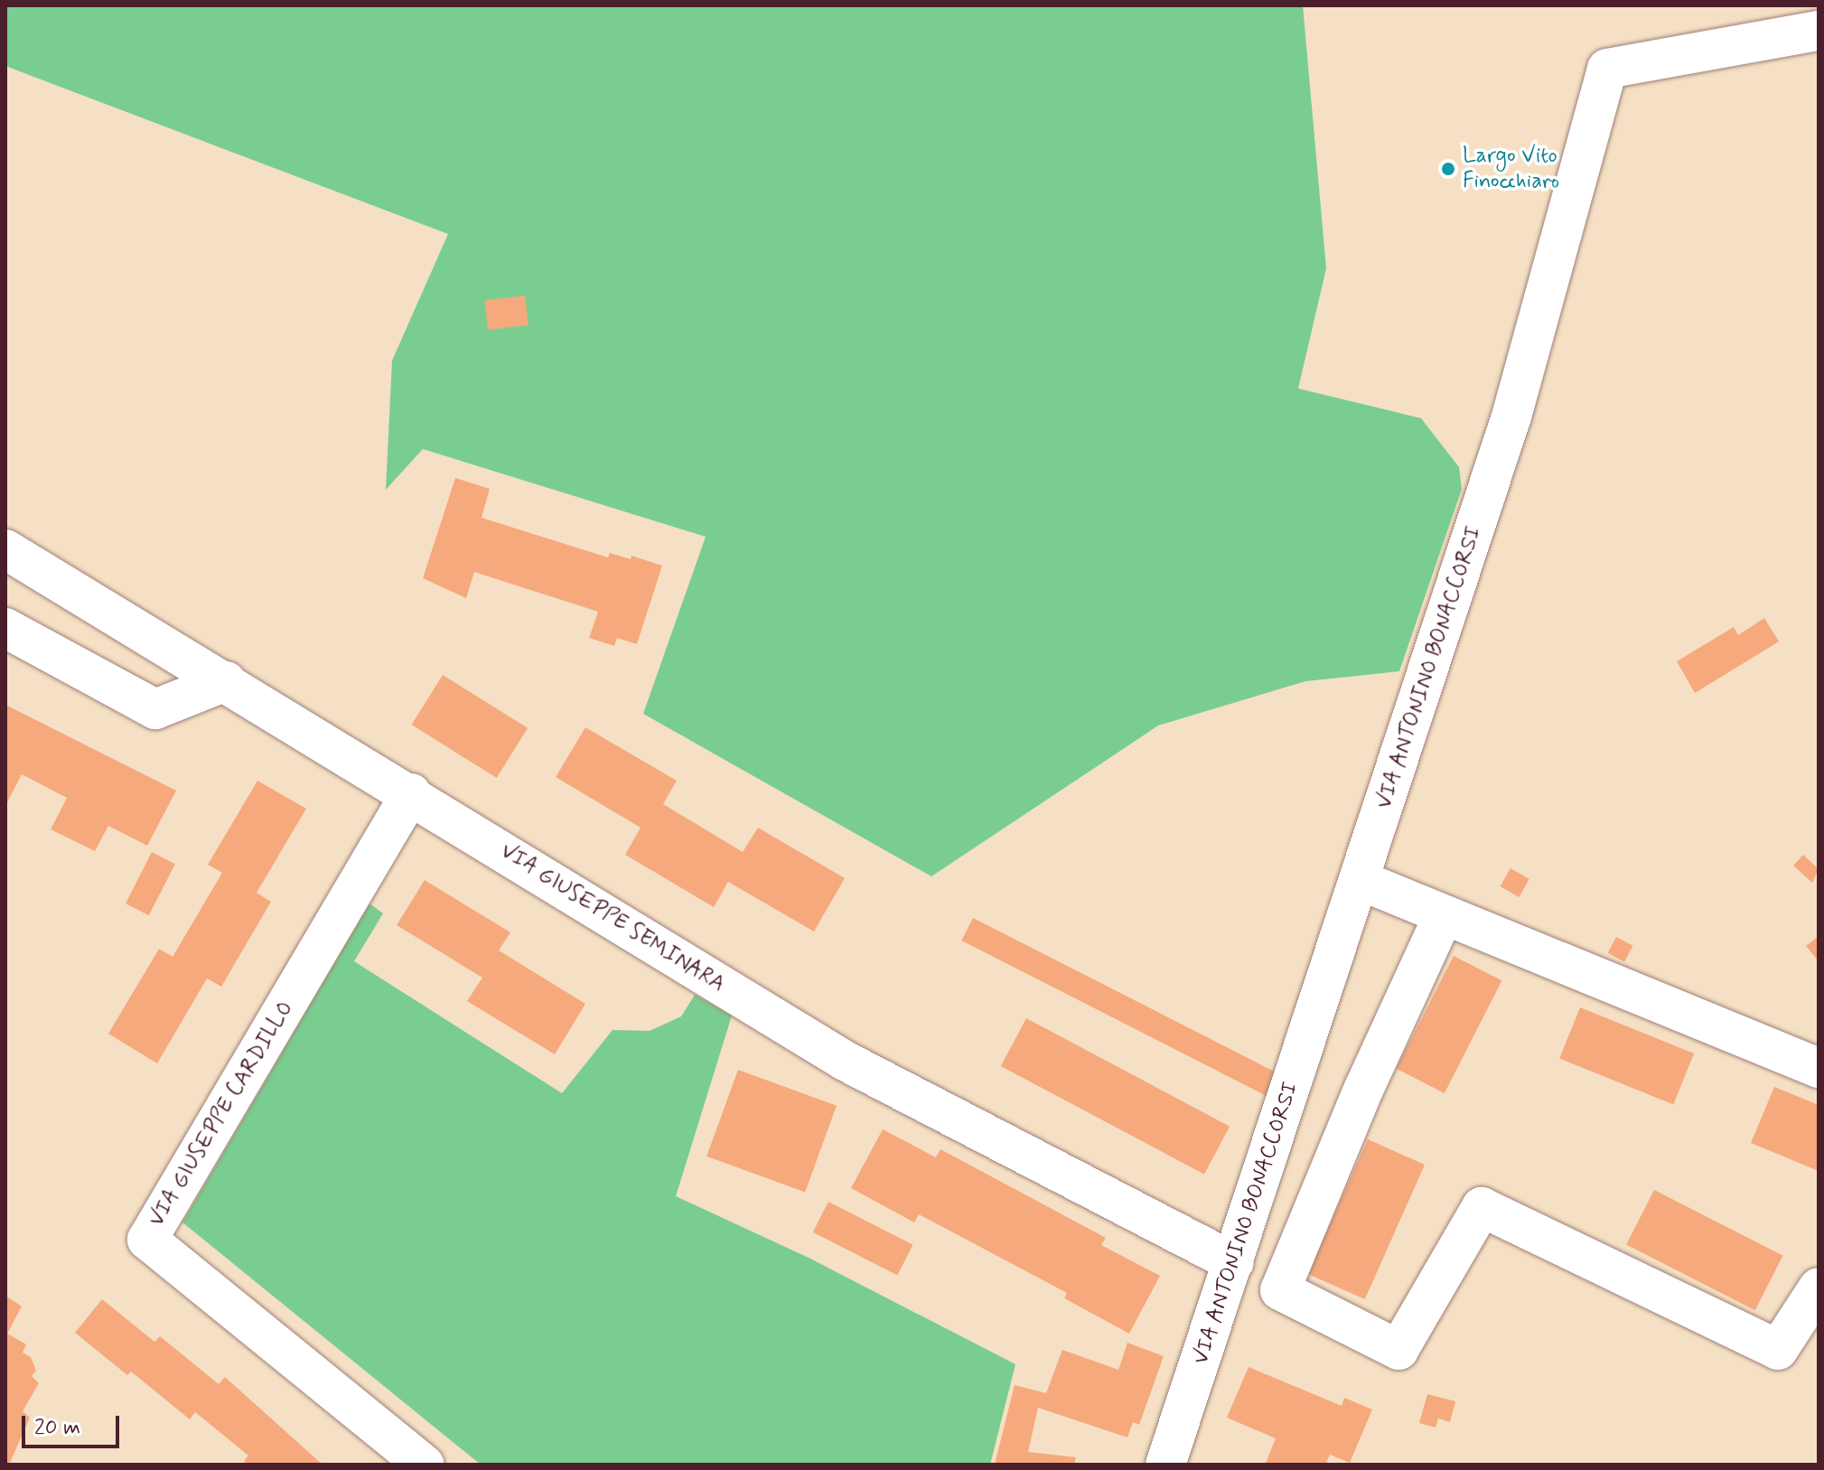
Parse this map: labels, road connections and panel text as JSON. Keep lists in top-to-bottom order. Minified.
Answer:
{"streets":{"street":["VIA ANTONINO BONACCORSI","VIA GIUSEPPE SEMINARA","VIA GIUSEPPE CARDILLO"]},"crossings":[["VIA ANTONINO BONACCORSI","VIA GIUSEPPE SEMINARA"],["VIA GIUSEPPE SEMINARA","VIA GIUSEPPE CARDILLO"]],"places":["Largo Vito Finocchiaro"],"scale_bar":"20 m"}
